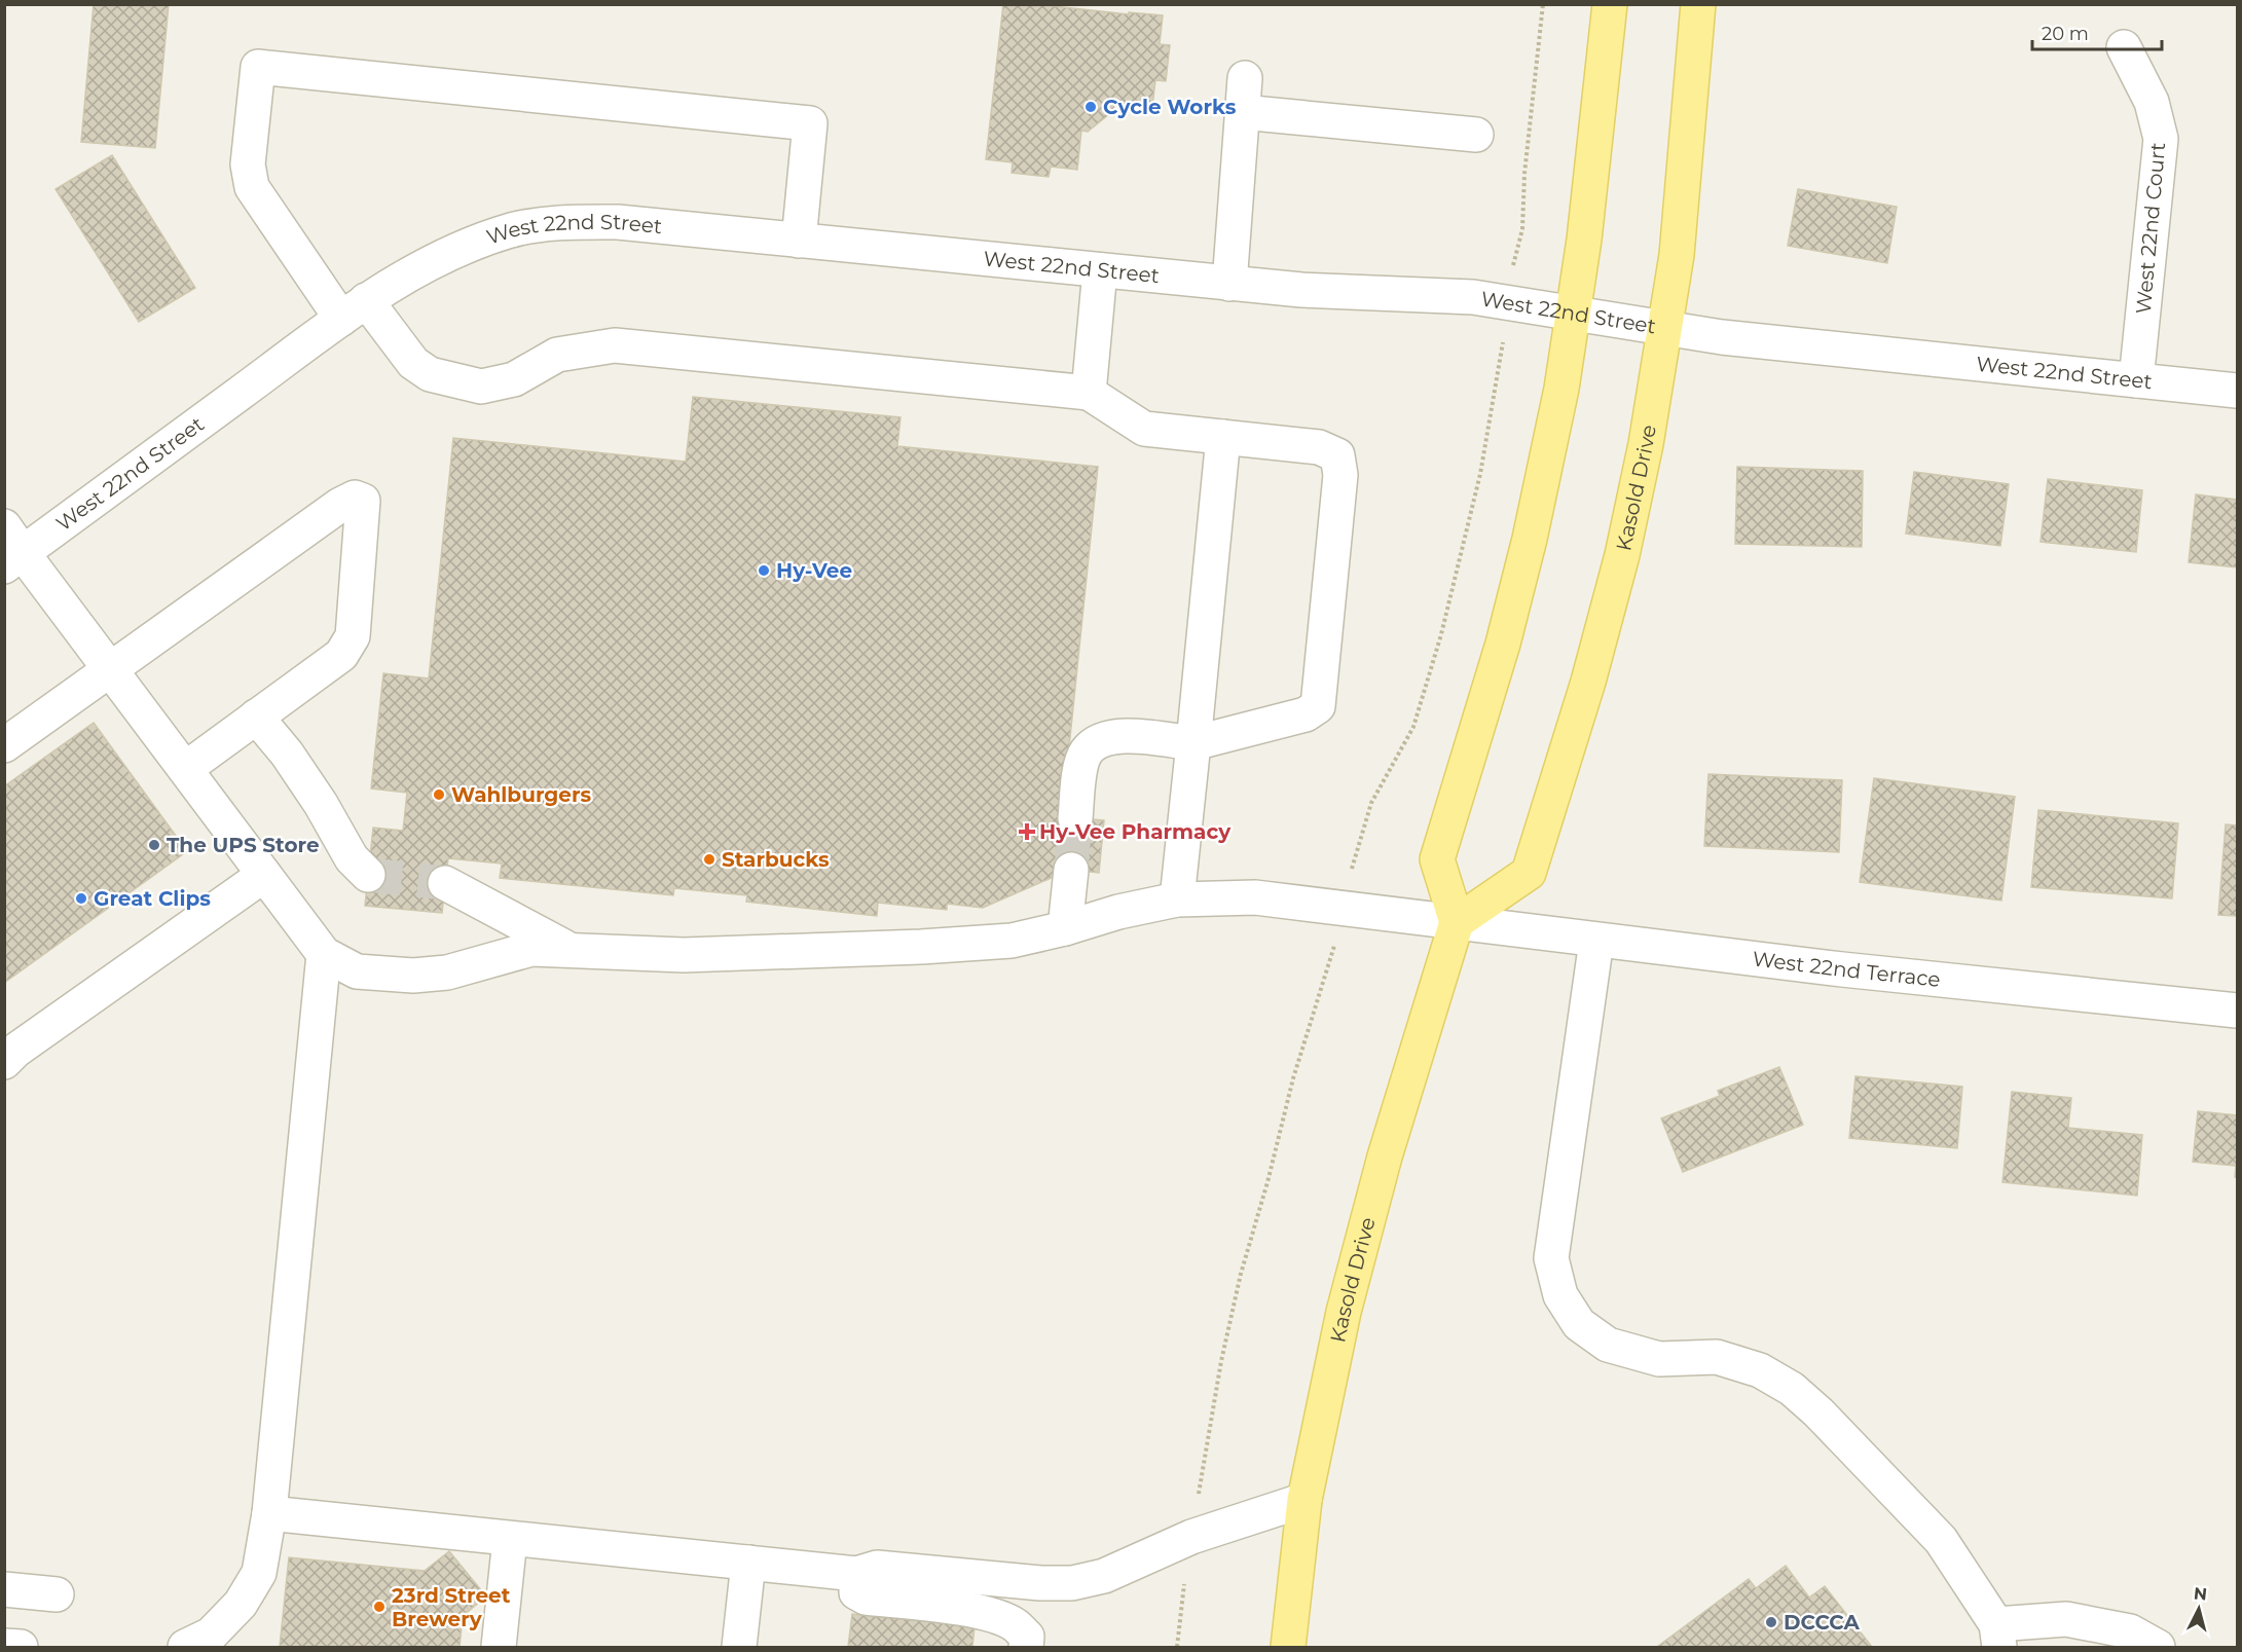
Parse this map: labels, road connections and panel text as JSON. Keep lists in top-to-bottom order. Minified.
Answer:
{"streets":{"main road":["Kasold Drive"],"street":["West 22nd Court","West 22nd Street","West 22nd Terrace"]},"crossings":[["West 22nd Court","West 22nd Street"],["West 22nd Street","Kasold Drive"],["Kasold Drive","West 22nd Terrace"]],"places":{"other":["Cycle Works","Hy-Vee","Wahlburgers","The UPS Store","Starbucks","Great Clips","23rd Street Brewery","DCCCA"],"health":["Hy-Vee Pharmacy"]},"scale_bar":"20 m","north":"top"}
